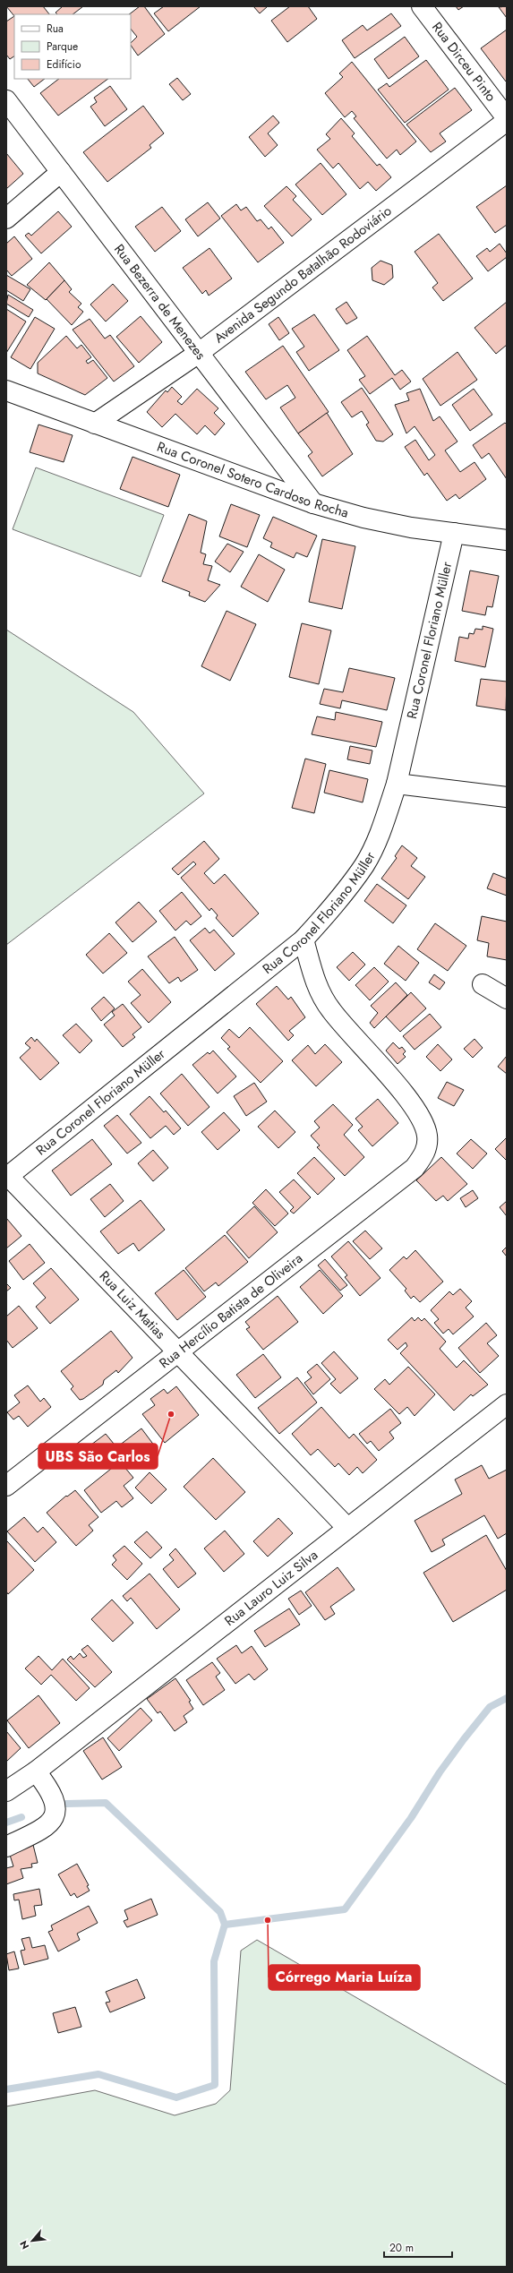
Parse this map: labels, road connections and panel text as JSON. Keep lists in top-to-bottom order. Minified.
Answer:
{"streets":{"street":["Rua Dirceu Pinto","Avenida Segundo Batalhão Rodoviário","Rua Bezerra de Menezes","Rua Coronel Sotero Cardoso Rocha","Rua Coronel Floriano Müller","Rua Luiz Matias","Rua Hercílio Batista de Oliveira","Rua Lauro Luiz Silva"]},"crossings":[["Avenida Segundo Batalhão Rodoviário","Rua Bezerra de Menezes"],["Avenida Segundo Batalhão Rodoviário","Rua Coronel Sotero Cardoso Rocha"],["Rua Bezerra de Menezes","Rua Coronel Sotero Cardoso Rocha"],["Rua Coronel Sotero Cardoso Rocha","Rua Coronel Floriano Müller"],["Rua Coronel Floriano Müller","Rua Luiz Matias"],["Rua Coronel Floriano Müller","Rua Hercílio Batista de Oliveira"],["Rua Luiz Matias","Rua Hercílio Batista de Oliveira"],["Rua Luiz Matias","Rua Lauro Luiz Silva"]],"places":["UBS São Carlos","Córrego Maria Luíza"],"legend":["Rua","Parque","Edifício"],"scale_bar":"20 m","north":"bottom left"}
